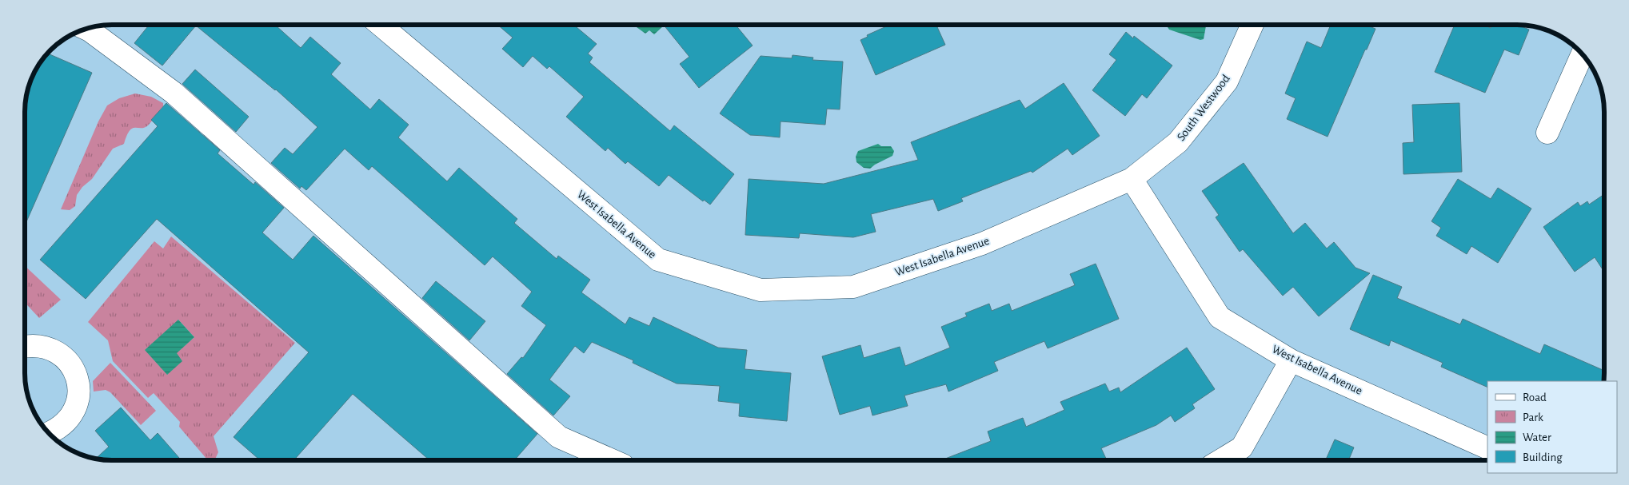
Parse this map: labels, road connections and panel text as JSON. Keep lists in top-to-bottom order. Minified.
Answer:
{"streets":{"street":["South Westwood","West Isabella Avenue"]},"crossings":[["South Westwood","West Isabella Avenue"]],"legend":["Road","Park","Water","Building"]}
